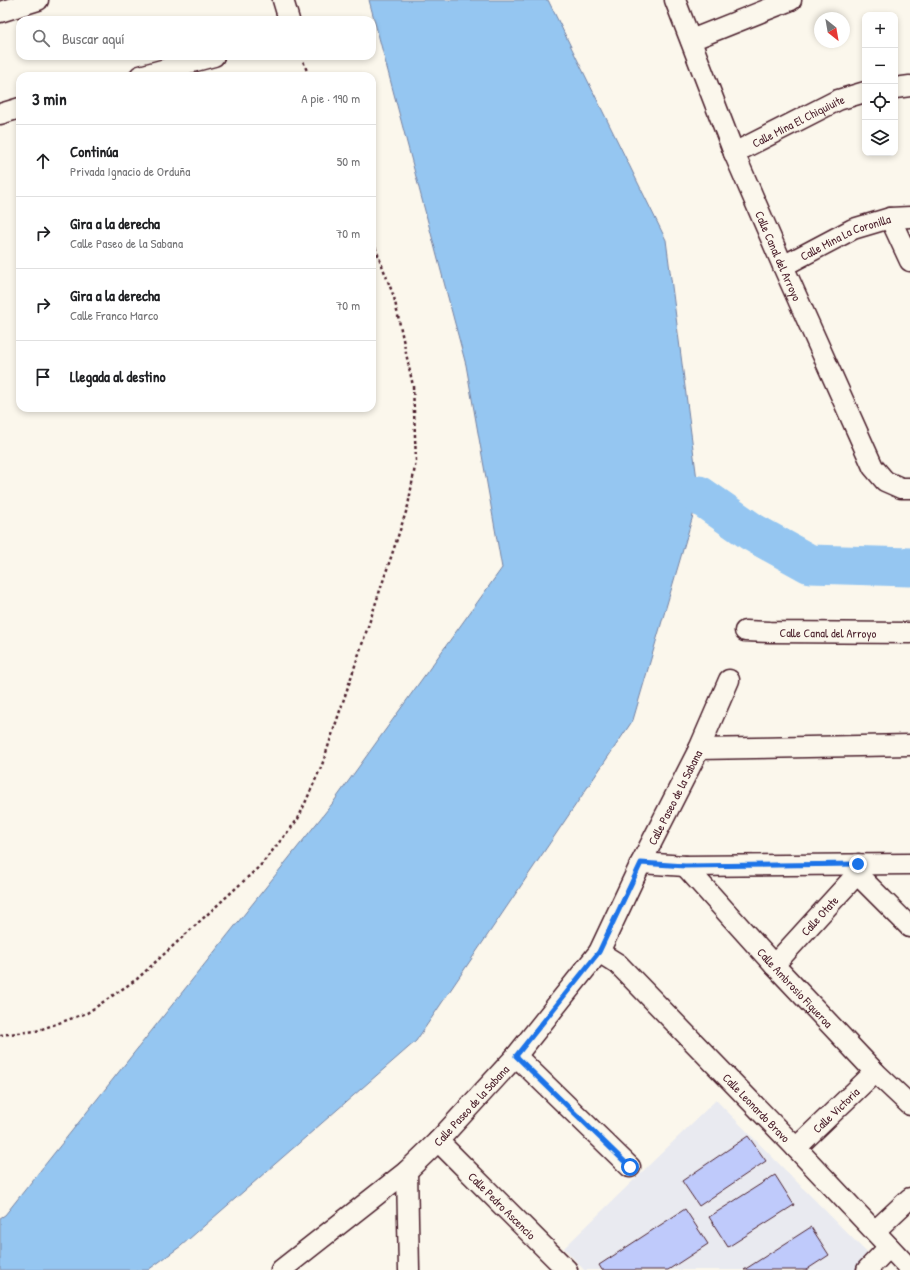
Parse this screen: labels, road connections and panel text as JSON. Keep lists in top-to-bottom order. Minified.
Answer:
{"streets":{"street":["Calle Mina El Chiquiuite","Calle Mina La Coronilla","Calle Canal del Arroyo","Calle Paseo de la Sabana","Calle Otate","Calle Ambrosio Figueroa","Calle Leonardo Bravo","Calle Victoria","Calle Pedro Ascencio"]},"crossings":[["Calle Mina El Chiquiuite","Calle Canal del Arroyo"],["Calle Mina La Coronilla","Calle Canal del Arroyo"],["Calle Paseo de la Sabana","Calle Leonardo Bravo"],["Calle Paseo de la Sabana","Calle Pedro Ascencio"],["Calle Otate","Calle Ambrosio Figueroa"],["Calle Ambrosio Figueroa","Calle Victoria"],["Calle Leonardo Bravo","Calle Victoria"]],"north":"bottom right","page":{"map_buttons":["+","−"],"search":"Buscar aquí","heading":["3 min","A pie · 190 m"],"list":[["Continúa","Privada Ignacio de Orduña","50 m"],["Gira a la derecha","Calle Paseo de la Sabana","70 m"],["Gira a la derecha","Calle Franco Marco","70 m"],"Llegada al destino"]}}
